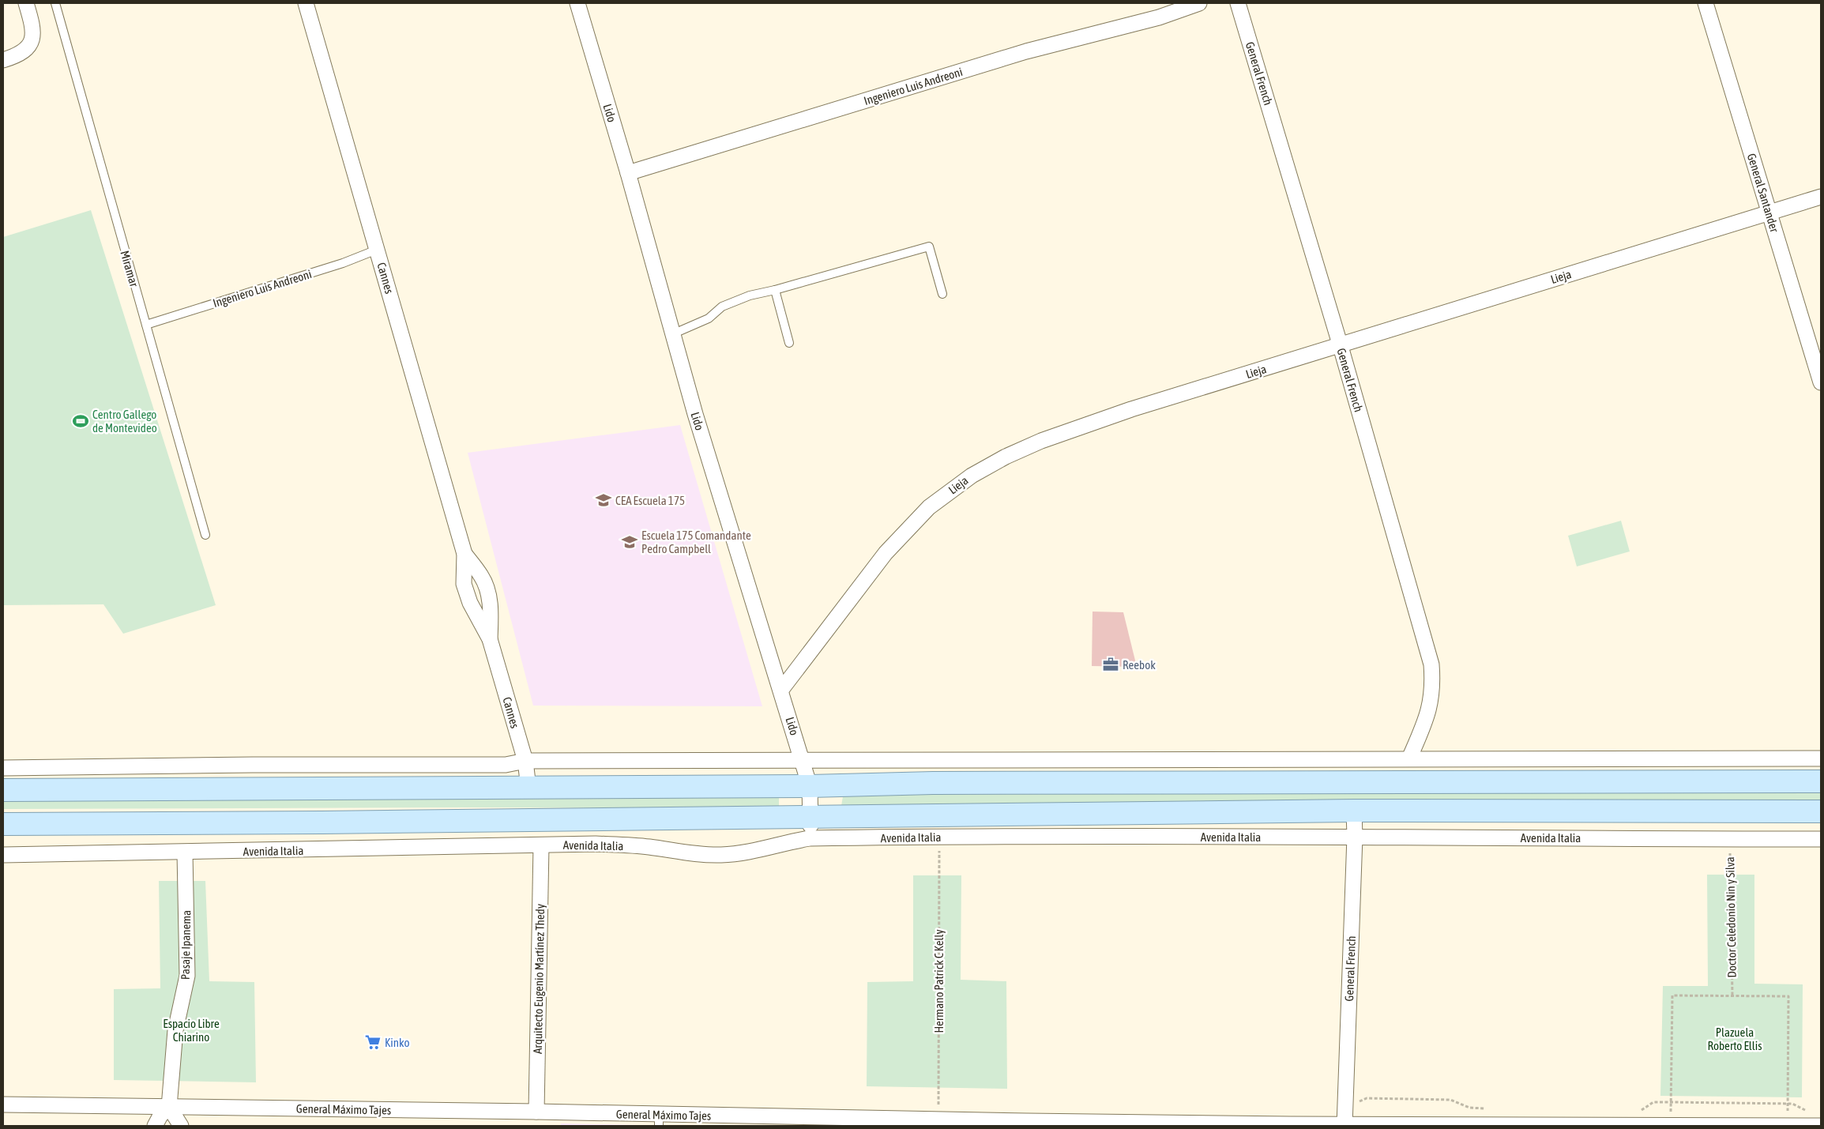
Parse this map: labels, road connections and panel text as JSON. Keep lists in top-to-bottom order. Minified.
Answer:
{"streets":{"main road":["Avenida Italia"],"street":["General French","Ingeniero Luis Andreoni","Lido","General Santander","Lieja","Cannes","Pasaje Ipanema","Arquitecto Eugenio Martínez Thedy","General Máximo Tajes"],"lane":["Miramar"],"path":["Doctor Celedonio Nin y Silva","Hermano Patrick C Kelly"]},"crossings":[["General French","Lieja"],["General French","Avenida Italia"],["General French","General Máximo Tajes"],["Ingeniero Luis Andreoni","Lido"],["Ingeniero Luis Andreoni","Miramar"],["Ingeniero Luis Andreoni","Cannes"],["Lido","Lieja"],["Lido","Avenida Italia"],["General Santander","Lieja"],["Avenida Italia","Doctor Celedonio Nin y Silva"],["Avenida Italia","Pasaje Ipanema"],["Avenida Italia","Arquitecto Eugenio Martínez Thedy"],["Avenida Italia","Hermano Patrick C Kelly"],["Pasaje Ipanema","General Máximo Tajes"],["Arquitecto Eugenio Martínez Thedy","General Máximo Tajes"],["Hermano Patrick C Kelly","General Máximo Tajes"]],"parks":["Espacio Libre Chiarino","Plazuela Roberto Ellis"],"places":{"sports":["Centro Gallego de Montevideo"],"school or university":["CEA Escuela 175","Escuela 175 Comandante Pedro Campbell"],"office":["Reebok"],"supermarket":["Kinko"]}}
